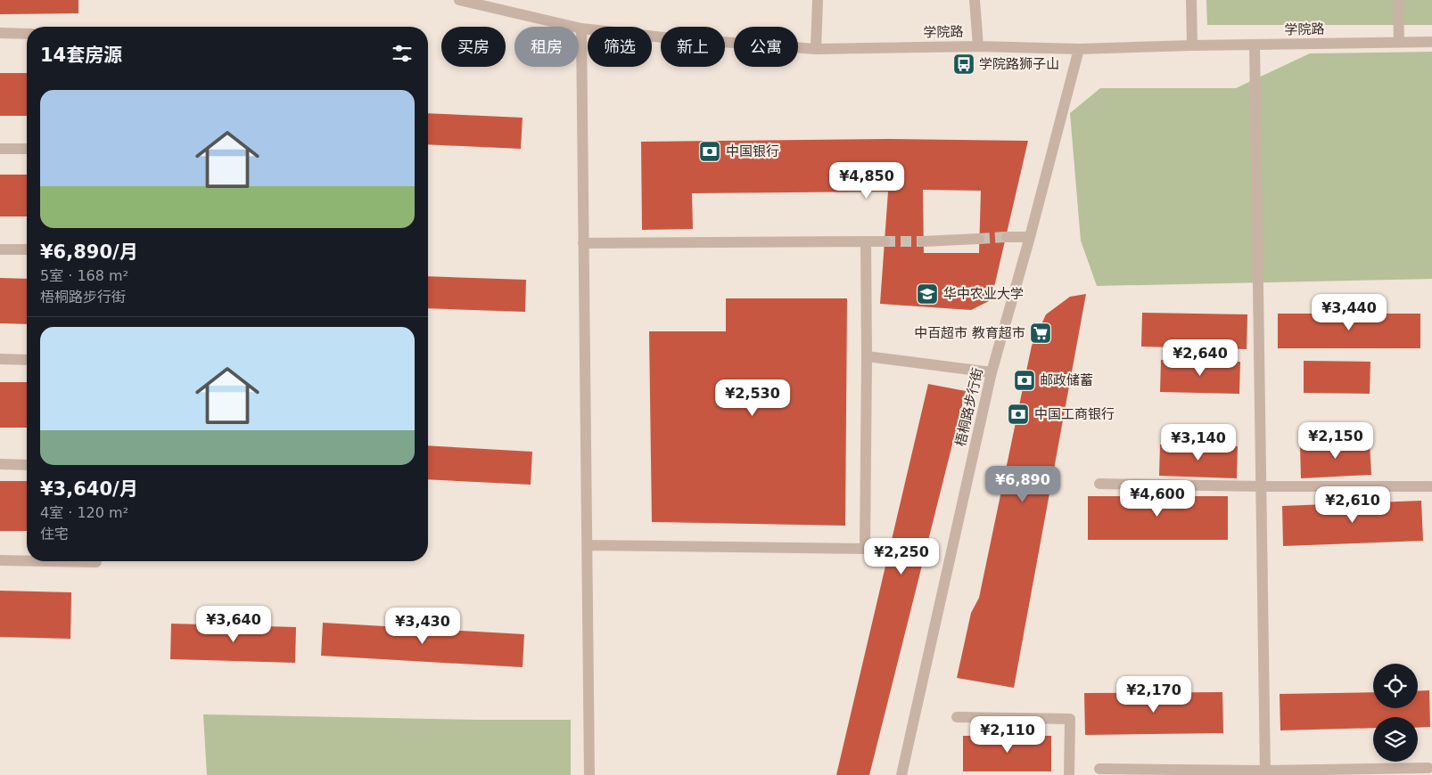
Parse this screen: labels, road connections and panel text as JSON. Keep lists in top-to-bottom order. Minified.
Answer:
{"streets":{"street":["学院路","梧桐路步行街"]},"crossings":[["学院路","梧桐路步行街"]],"places":{"bus stop":["学院路狮子山"],"bank":["中国银行","邮政储蓄","中国工商银行"],"school or university":["华中农业大学"],"supermarket":["中百超市 教育超市"]},"page":{"chip":["买房","租房","筛选","新上","公寓"],"heading":"14套房源","list":[{"name":"¥6,890/月","note":"5室 · 168 m² · 梧桐路步行街"},{"name":"¥3,640/月","note":"4室 · 120 m² · 住宅"}],"price":["¥4,850","¥3,440","¥2,640","¥2,530","¥2,150","¥3,140","¥6,890","¥4,600","¥2,610","¥2,250","¥3,640","¥3,430","¥2,170","¥2,110"]}}
